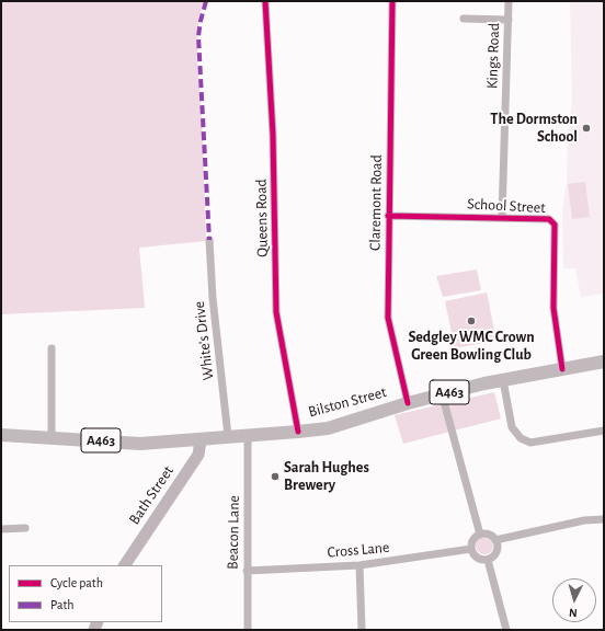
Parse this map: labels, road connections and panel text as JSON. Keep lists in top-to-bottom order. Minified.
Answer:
{"streets":{"main road":["A463","Bilston Street"],"street":["Kings Road","Claremont Road","School Street","Queens Road","White's Drive","Bath Street","Beacon Lane","Cross Lane"]},"crossings":[["Kings Road","School Street"],["Claremont Road","School Street"],["Claremont Road","Bilston Street"],["School Street","Bilston Street"],["Queens Road","Bilston Street"],["White's Drive","Bilston Street"],["A463","Bilston Street"],["A463","Bath Street"],["Bilston Street","Bath Street"],["Bilston Street","Beacon Lane"],["Beacon Lane","Cross Lane"]],"places":["The Dormston School","Sedgley WMC Crown Green Bowling Club","Sarah Hughes Brewery"],"legend":["Cycle path","Path"],"north":"bottom"}
